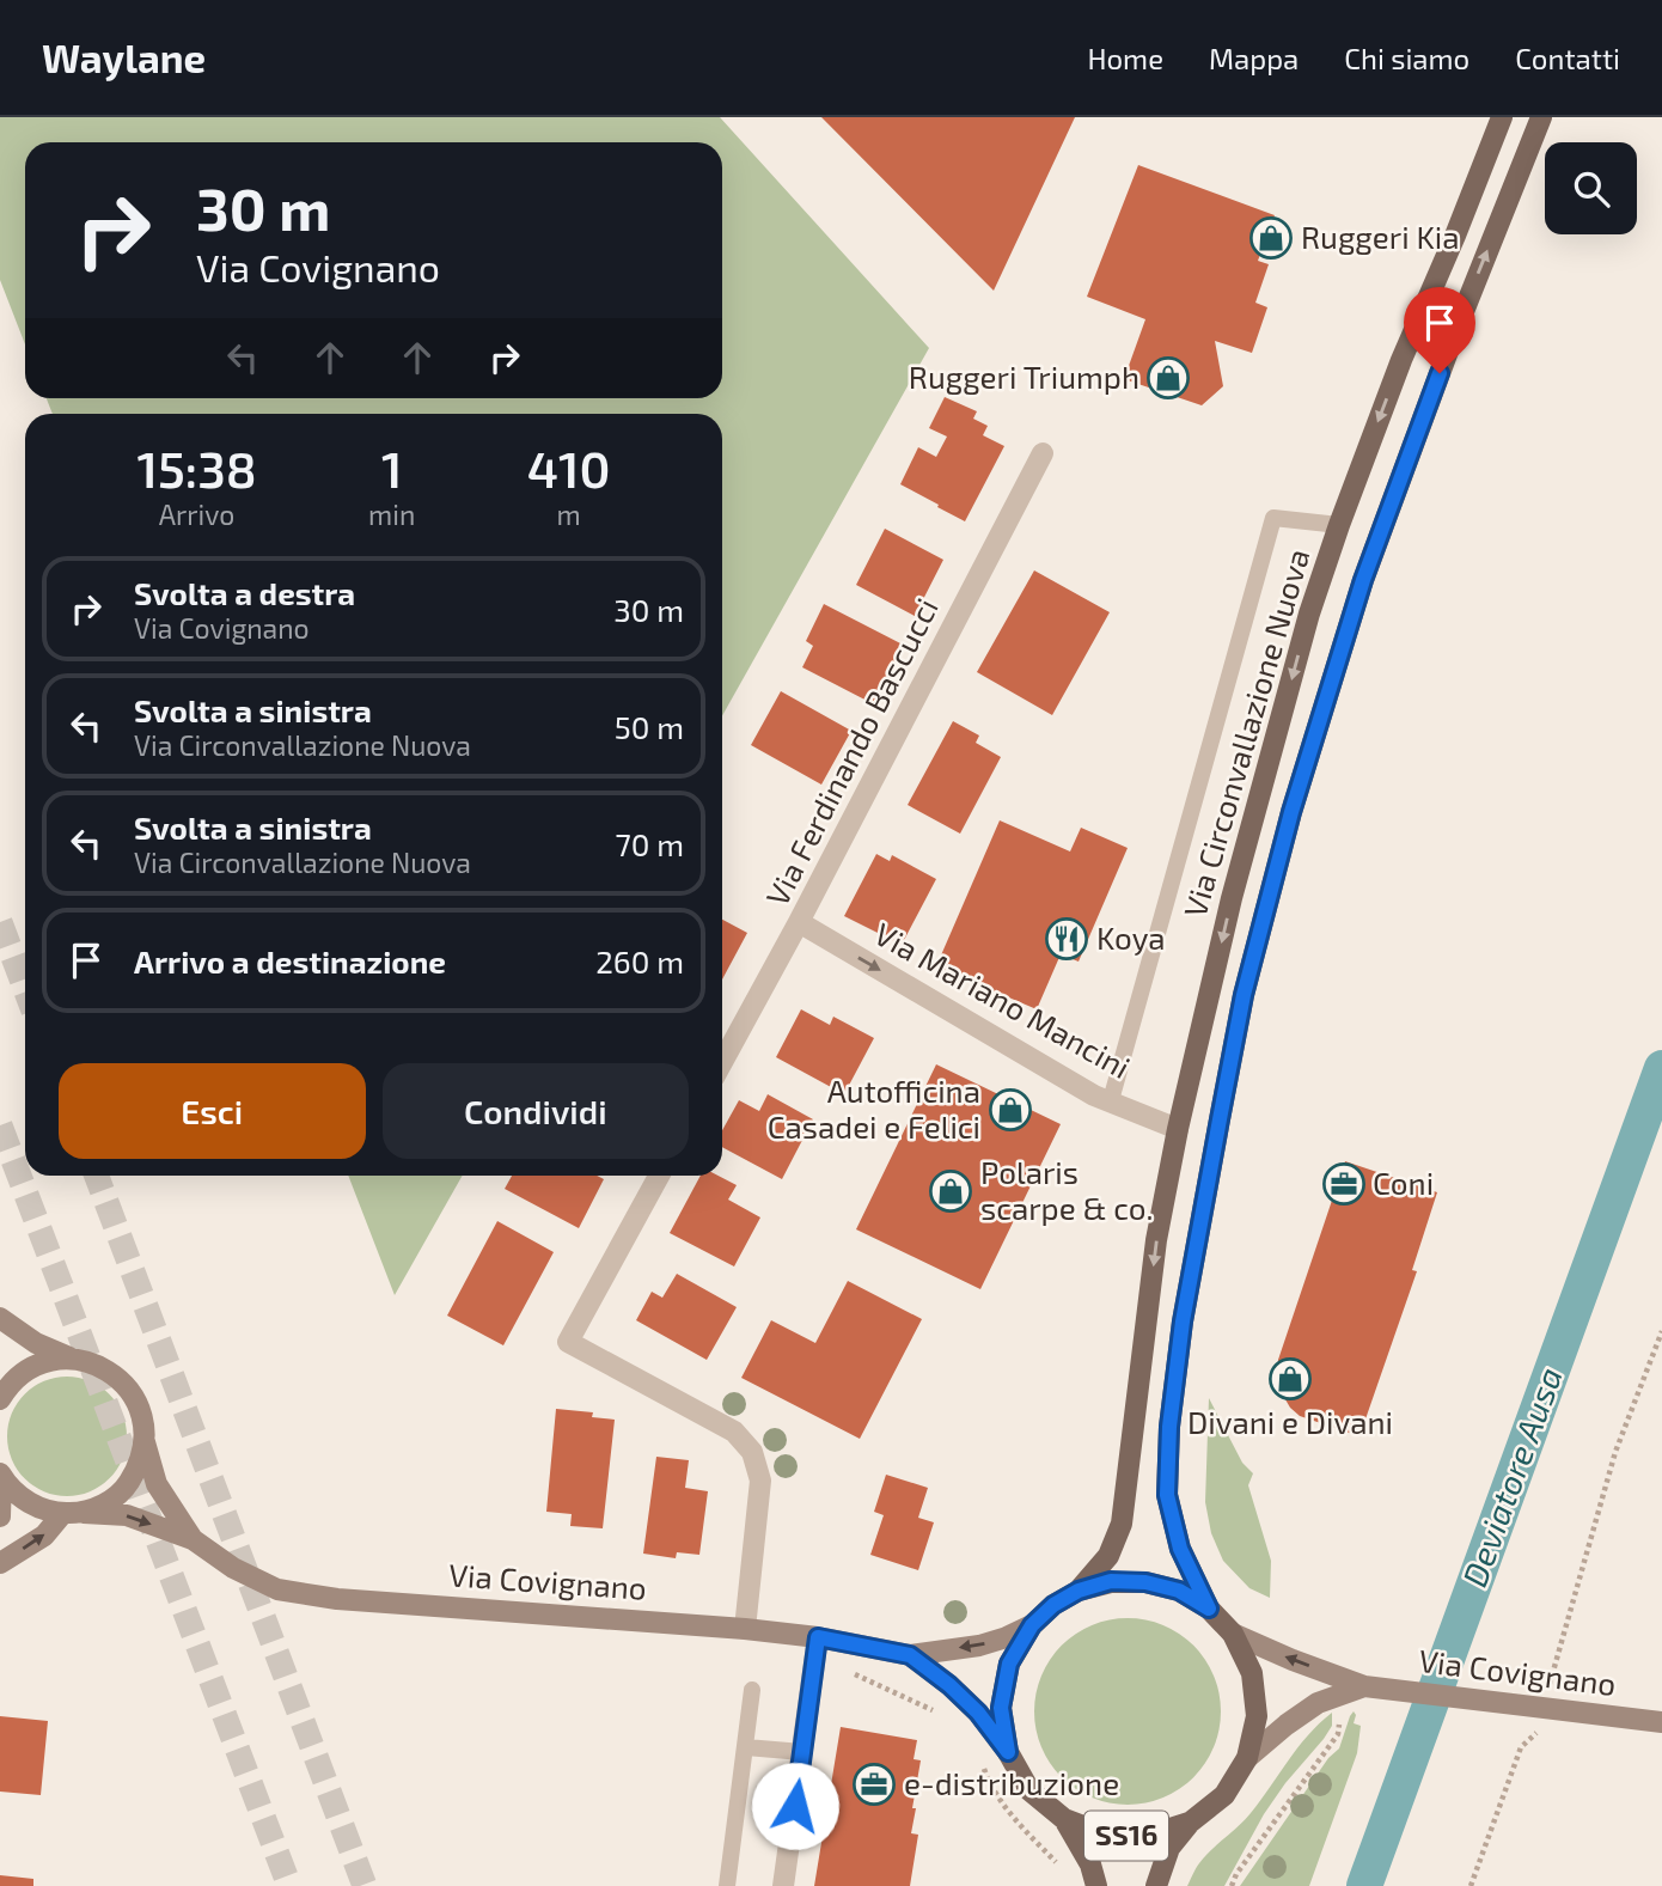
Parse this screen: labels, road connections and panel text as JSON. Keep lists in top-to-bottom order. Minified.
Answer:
{"streets":{"main road":["Via Circonvallazione Nuova","SS16"],"street":["Via Ferdinando Bascucci","Via Mariano Mancini","Via Covignano"]},"crossings":[["Via Circonvallazione Nuova","Via Mariano Mancini"],["Via Circonvallazione Nuova","Via Covignano"],["Via Ferdinando Bascucci","Via Mariano Mancini"]],"one_way":["Via Mariano Mancini"],"water":["Deviatore Ausa"],"places":{"shop":["Ruggeri Kia","Ruggeri Triumph","Autofficina Casadei e Felici","Polaris scarpe & co.","Divani e Divani"],"restaurant":["Koya"],"office":["Coni","e-distribuzione"]},"page":{"header":"Waylane","nav":["Home","Mappa","Chi siamo","Contatti"],"turn":["30 m","Via Covignano"],"eta":["15:38","Arrivo","1","min","410","m"],"list":[{"name":"Svolta a destra","note":"Via Covignano","value":"30 m"},{"name":"Svolta a sinistra","note":"Via Circonvallazione Nuova","value":"50 m"},{"name":"Svolta a sinistra","note":"Via Circonvallazione Nuova","value":"70 m"},{"name":"Arrivo a destinazione","value":"260 m"}],"buttons":["Esci","Condividi"]}}
